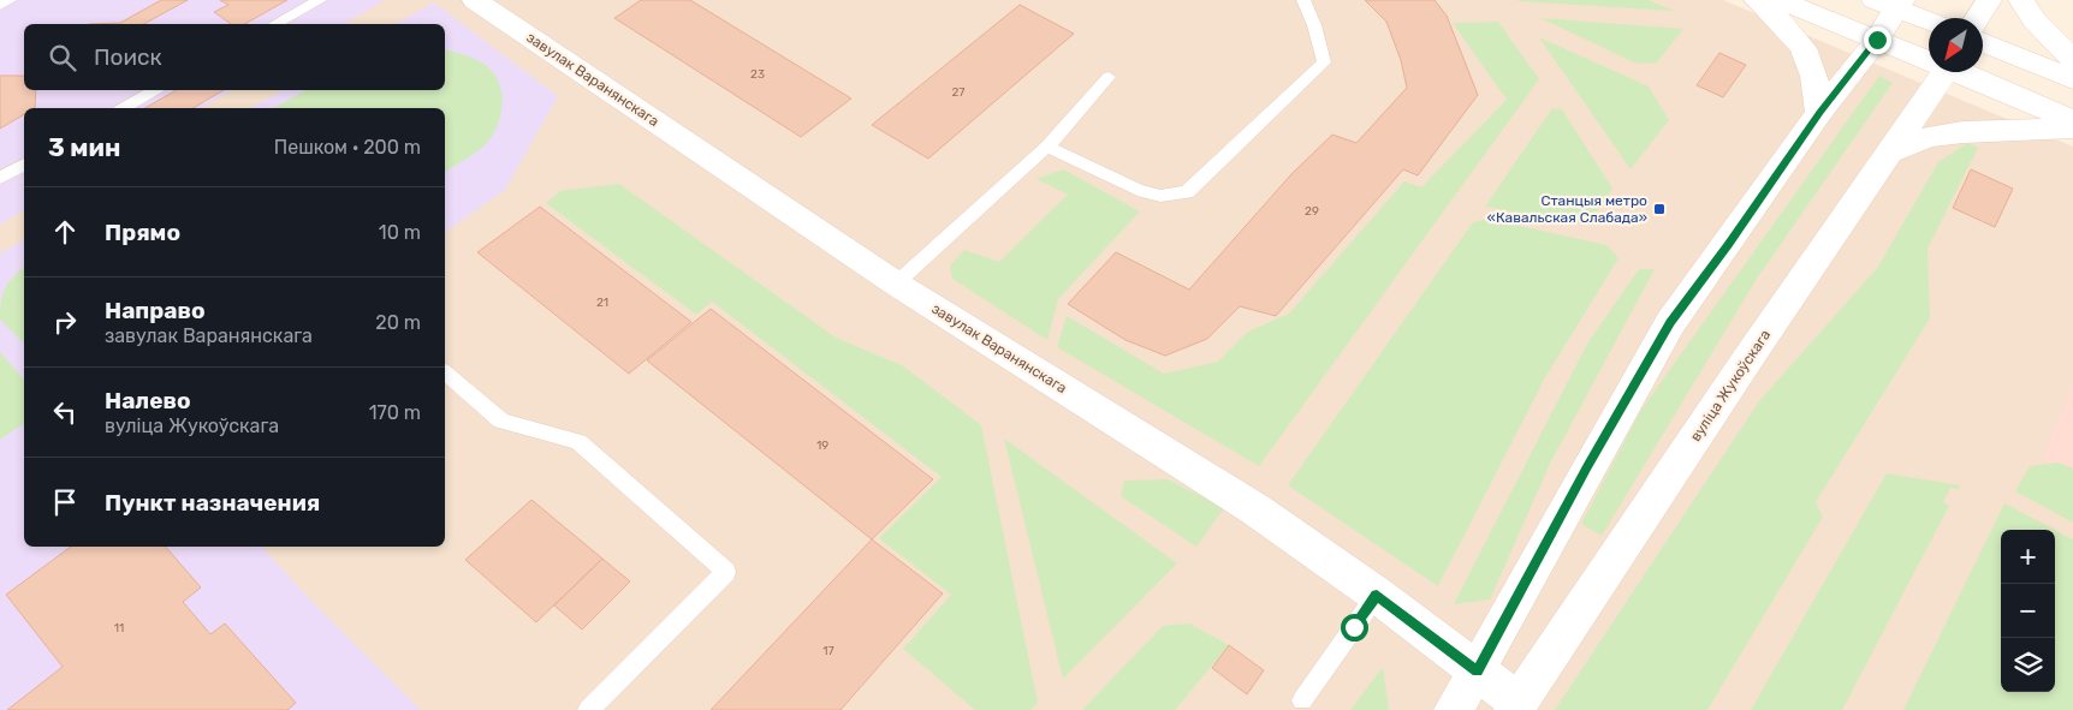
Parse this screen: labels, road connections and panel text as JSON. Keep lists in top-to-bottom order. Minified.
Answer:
{"streets":{"main road":["завулак Варанянскага","вуліца Жукоўскага"]},"crossings":[["завулак Варанянскага","вуліца Жукоўскага"]],"places":{"transit":["Станцыя метро «Кавальская Слабада»"]},"house_numbers":["23","27","29","21","19","11","17"],"north":"bottom left","page":{"search":"Поиск","heading":["3 мин","Пешком · 200 m"],"list":[["Прямо","10 m"],["Направо","завулак Варанянскага","20 m"],["Налево","вуліца Жукоўскага","170 m"],"Пункт назначения"],"map_buttons":["+","−"]}}
